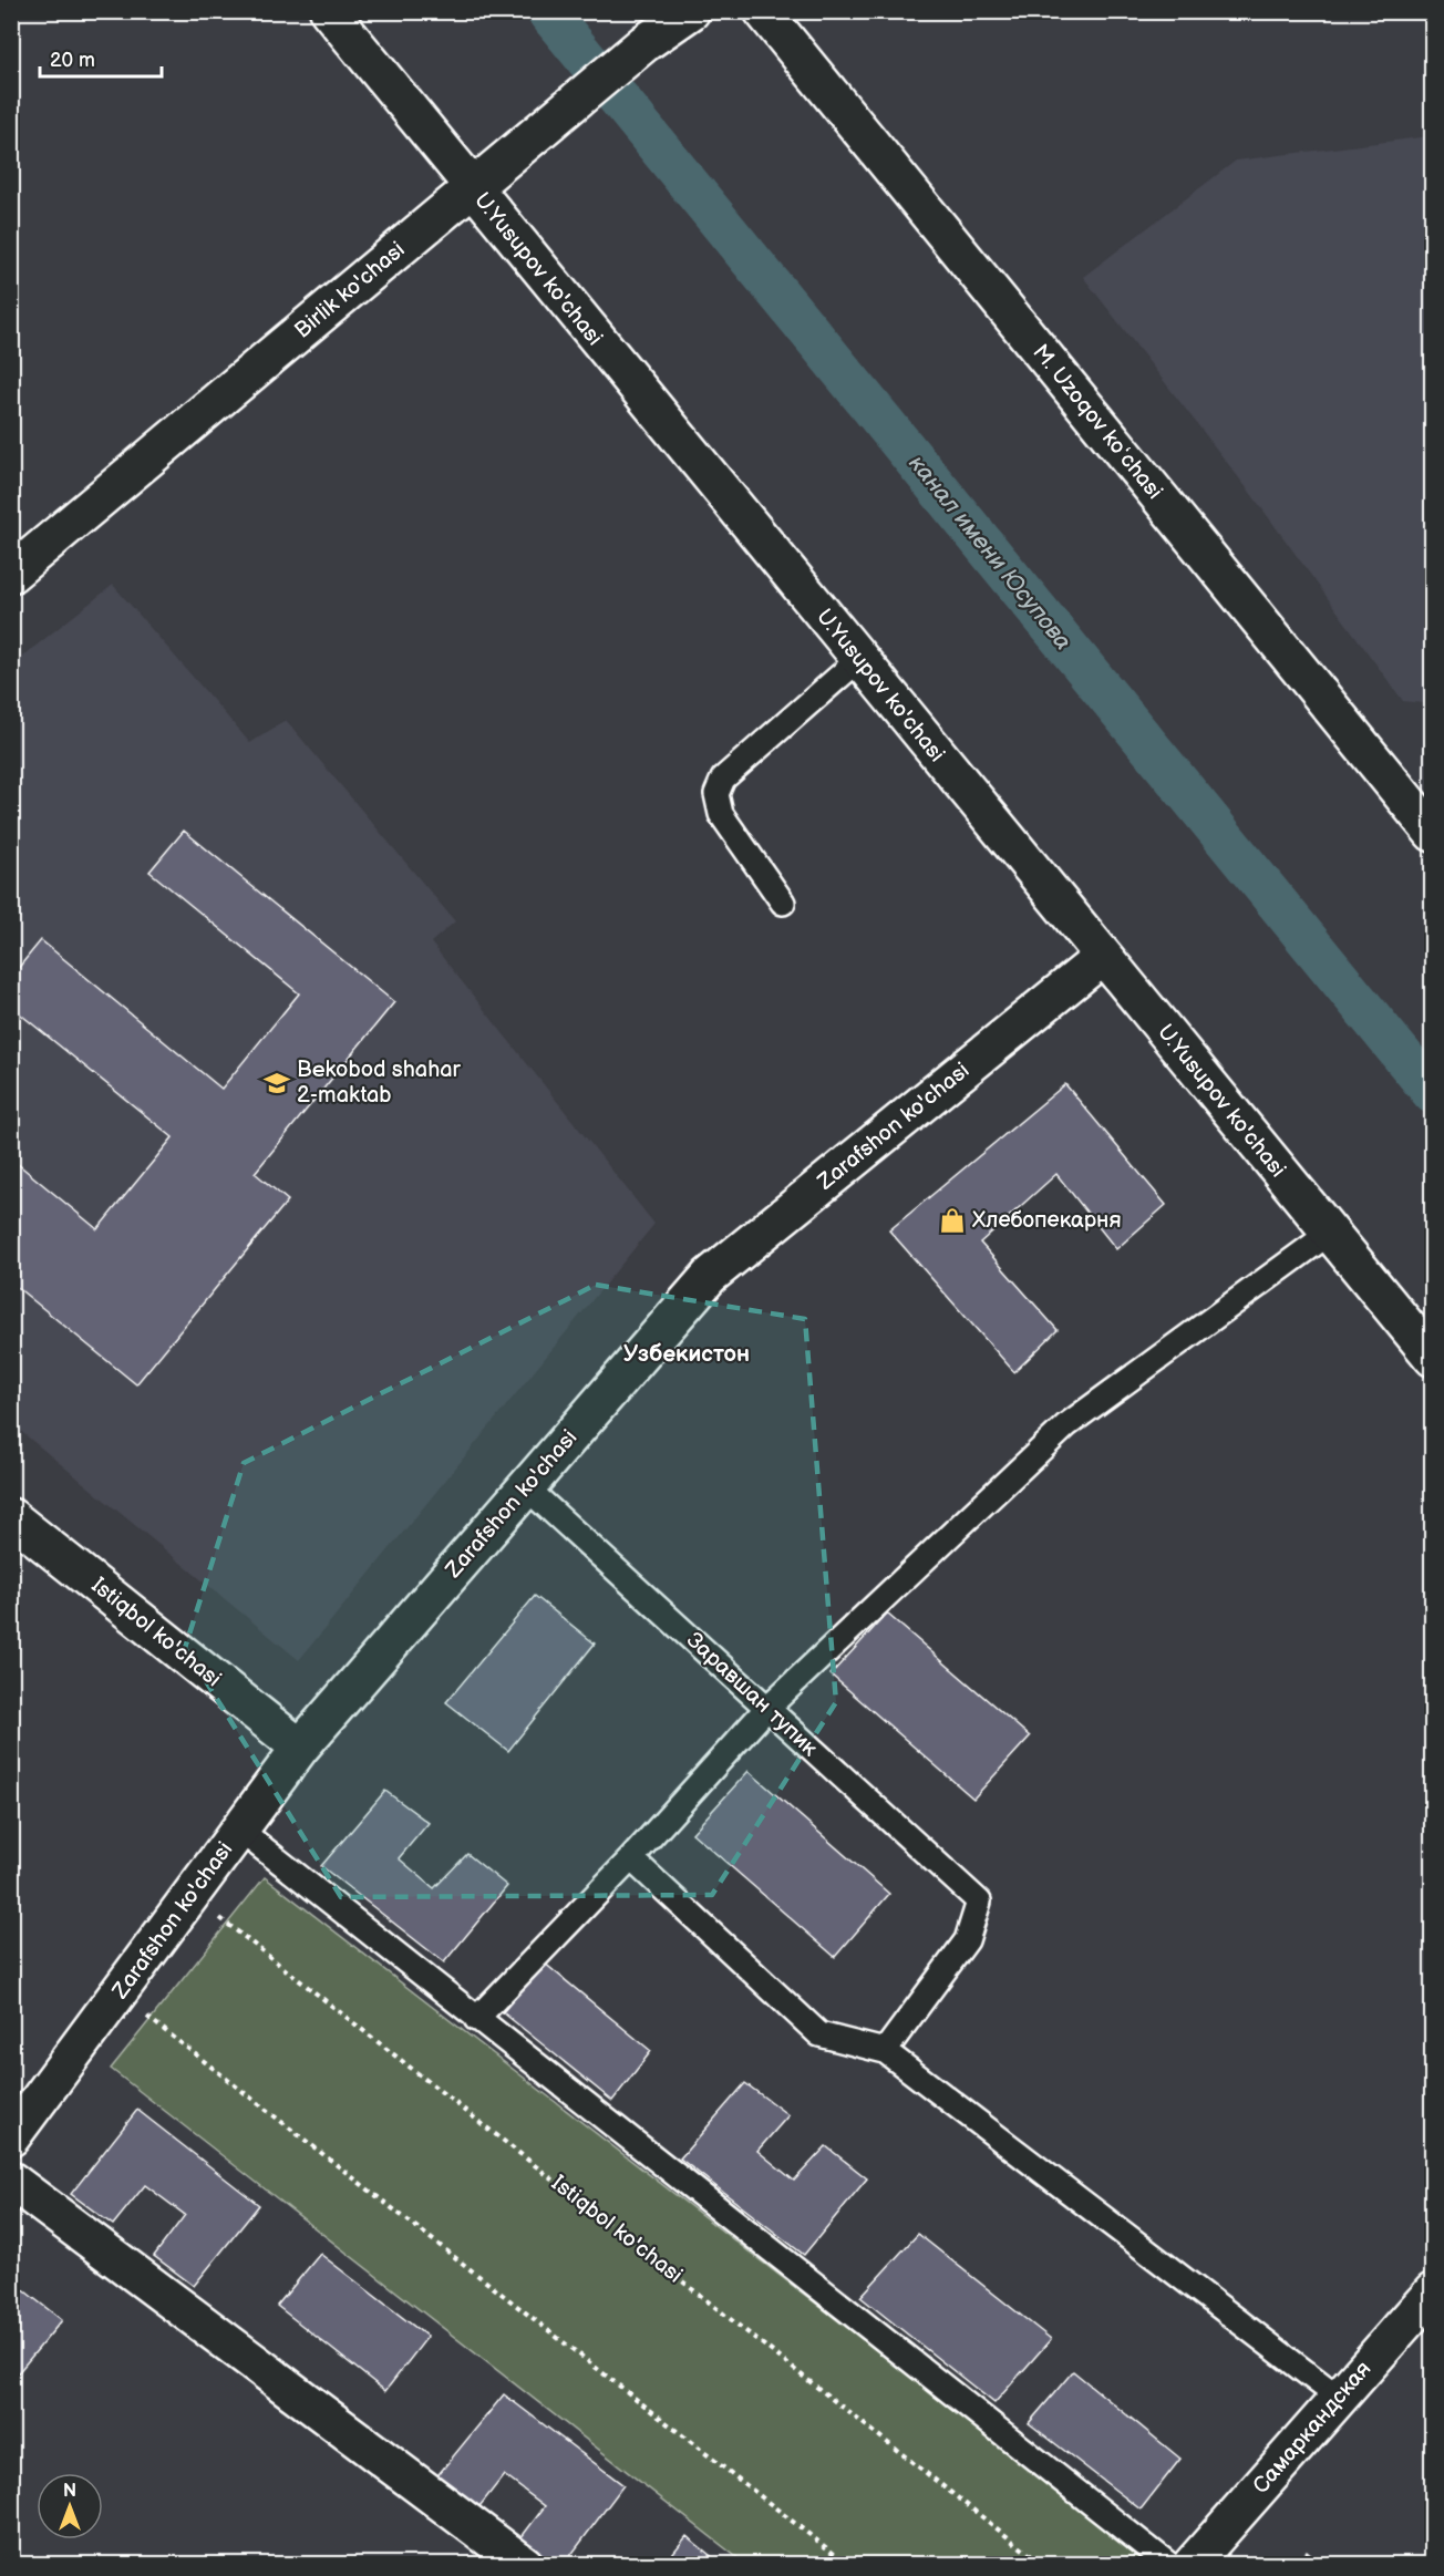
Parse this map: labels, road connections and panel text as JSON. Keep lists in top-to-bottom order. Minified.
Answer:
{"streets":{"street":["U.Yusupov ko'chasi","Birlik ko'chasi","M. Uzoqov koʻchasi","Zarafshon ko'chasi","Istiqbol ko'chasi","Самаркандская"],"lane":["Заравшан тупик"]},"crossings":[["U.Yusupov ko'chasi","Birlik ko'chasi"],["U.Yusupov ko'chasi","Zarafshon ko'chasi"],["Zarafshon ko'chasi","Istiqbol ko'chasi"],["Zarafshon ko'chasi","Заравшан тупик"]],"districts":["Узбекистон"],"water":["канал имени Юсупова"],"places":{"school or university":["Bekobod shahar 2-maktab"],"shop":["Хлебопекарня"]},"scale_bar":"20 m","north":"top"}
